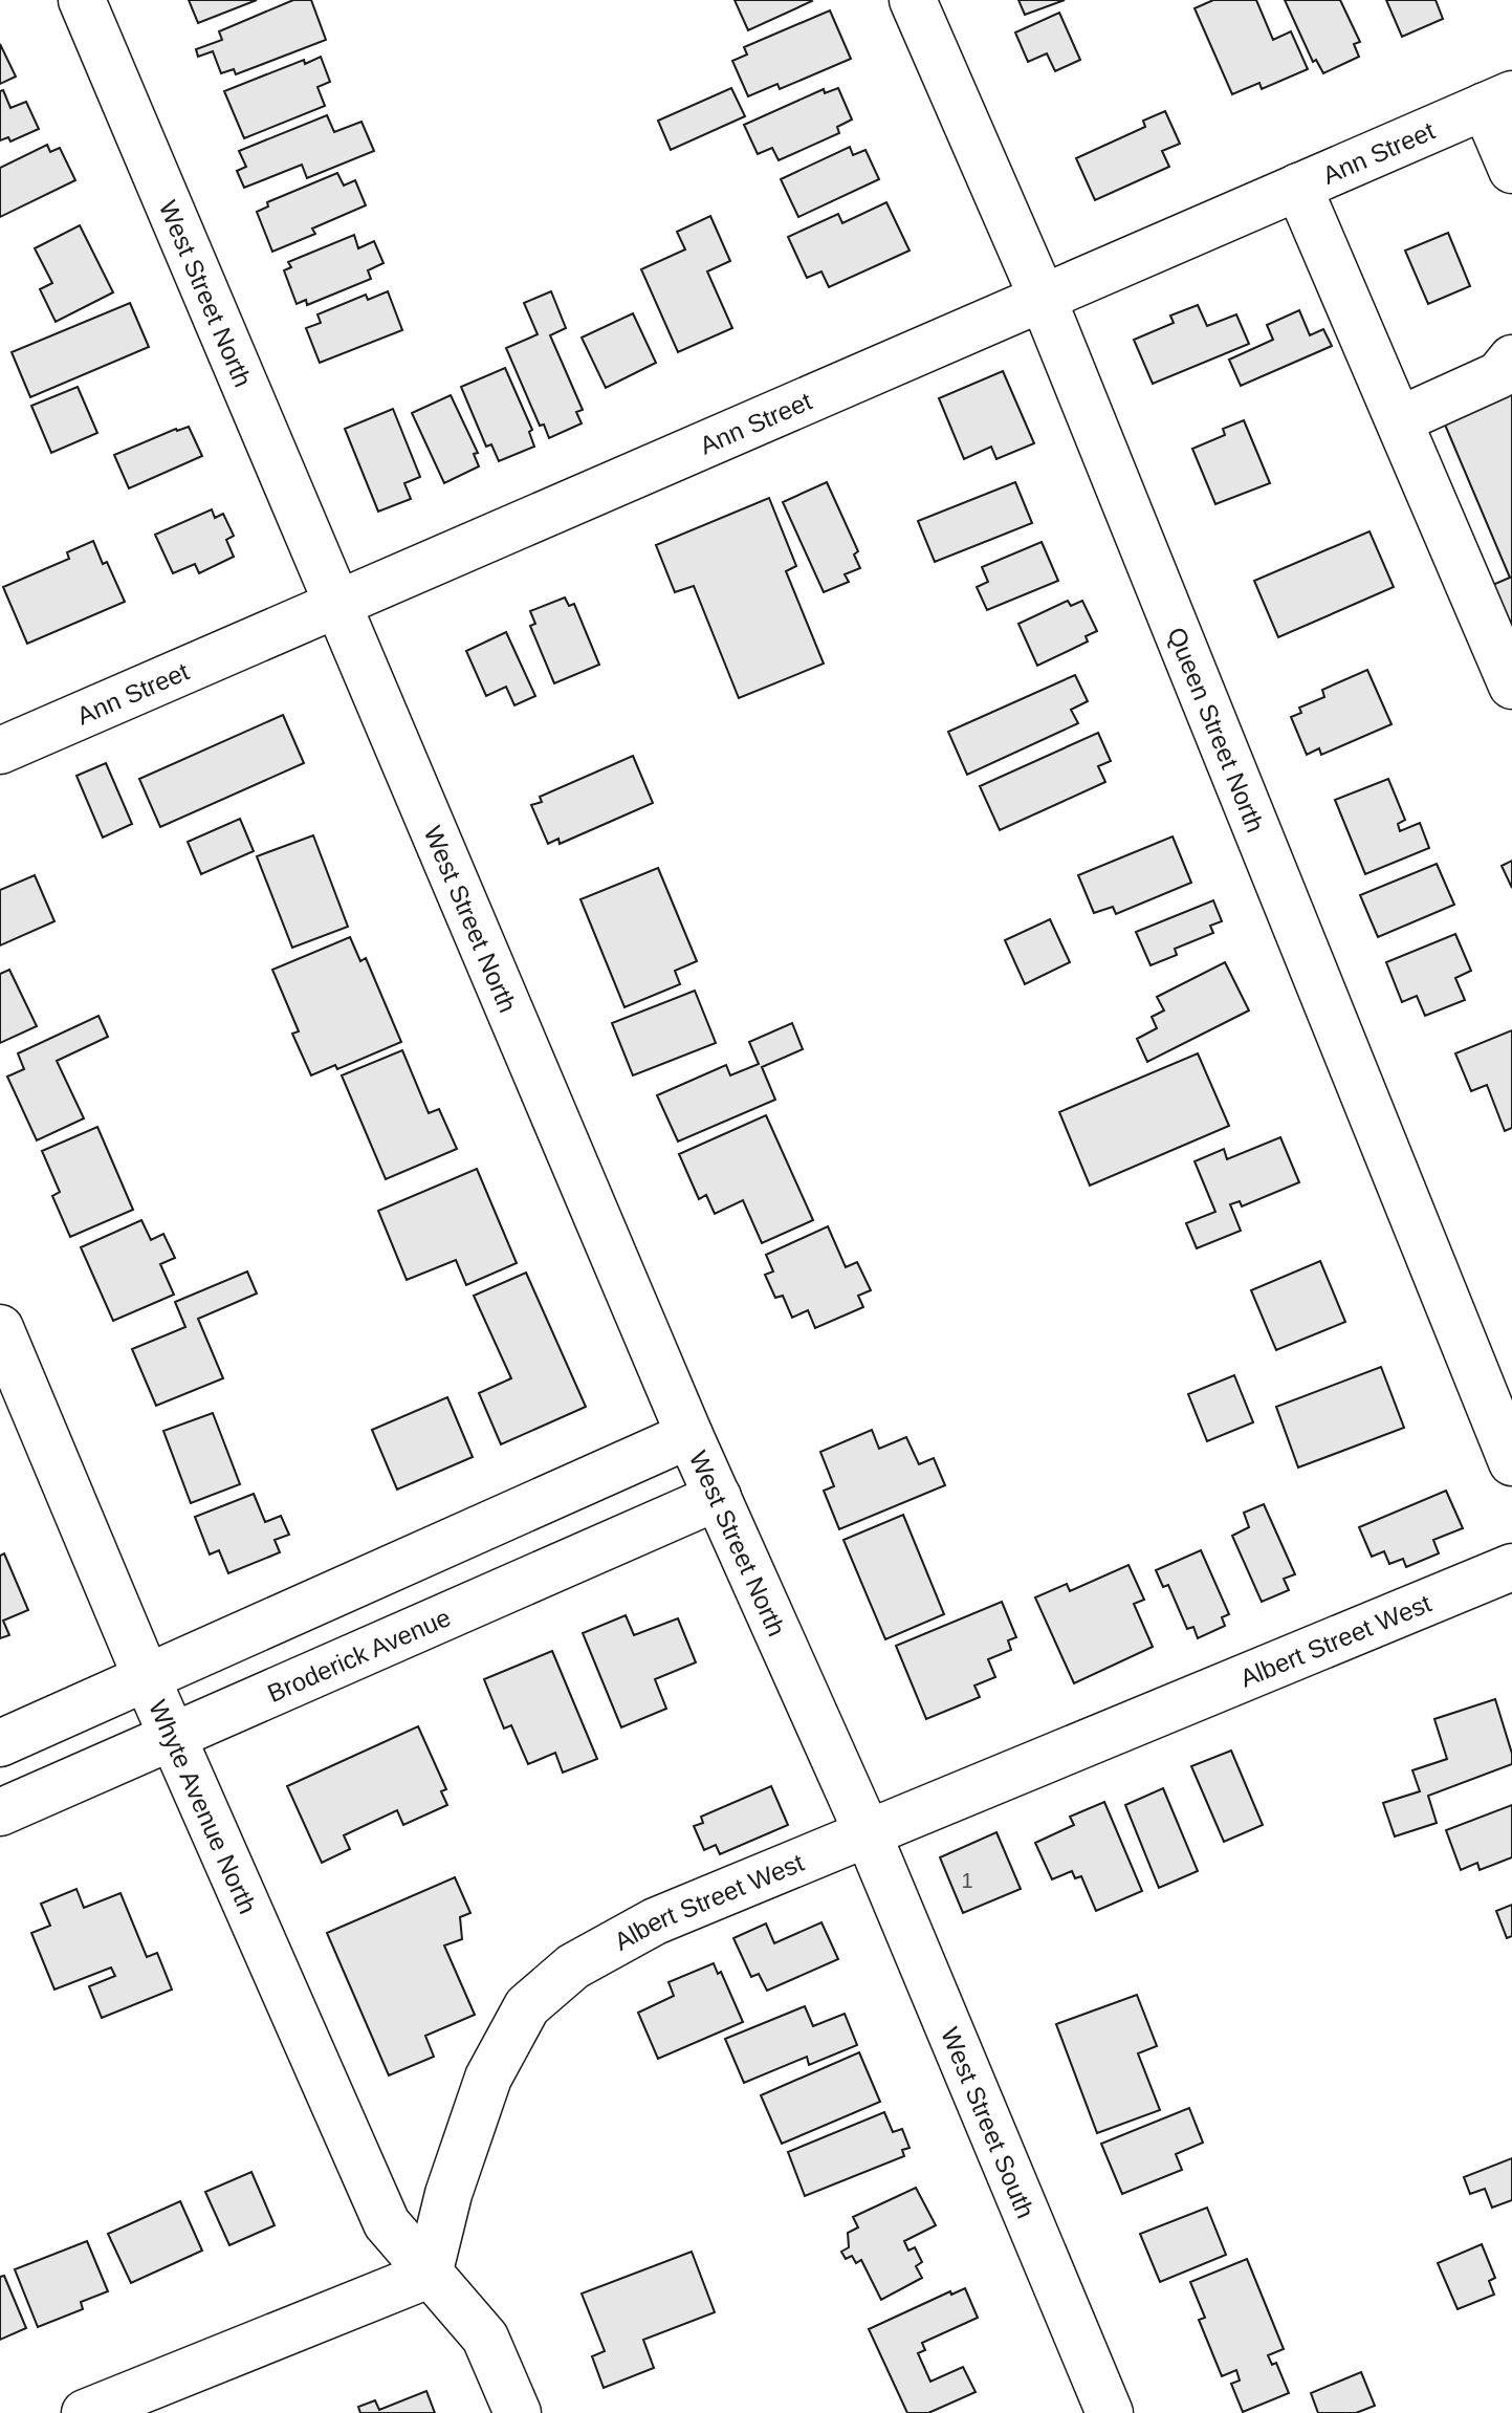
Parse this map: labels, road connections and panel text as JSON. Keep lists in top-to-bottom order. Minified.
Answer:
{"streets":{"street":["Ann Street","West Street North","Queen Street North","Albert Street West","Broderick Avenue","Whyte Avenue North","West Street South"]},"crossings":[["Ann Street","West Street North"],["Ann Street","Queen Street North"],["West Street North","Albert Street West"],["West Street North","Broderick Avenue"],["West Street North","West Street South"],["Albert Street West","Whyte Avenue North"],["Albert Street West","West Street South"],["Broderick Avenue","Whyte Avenue North"]],"house_numbers":["1"]}
